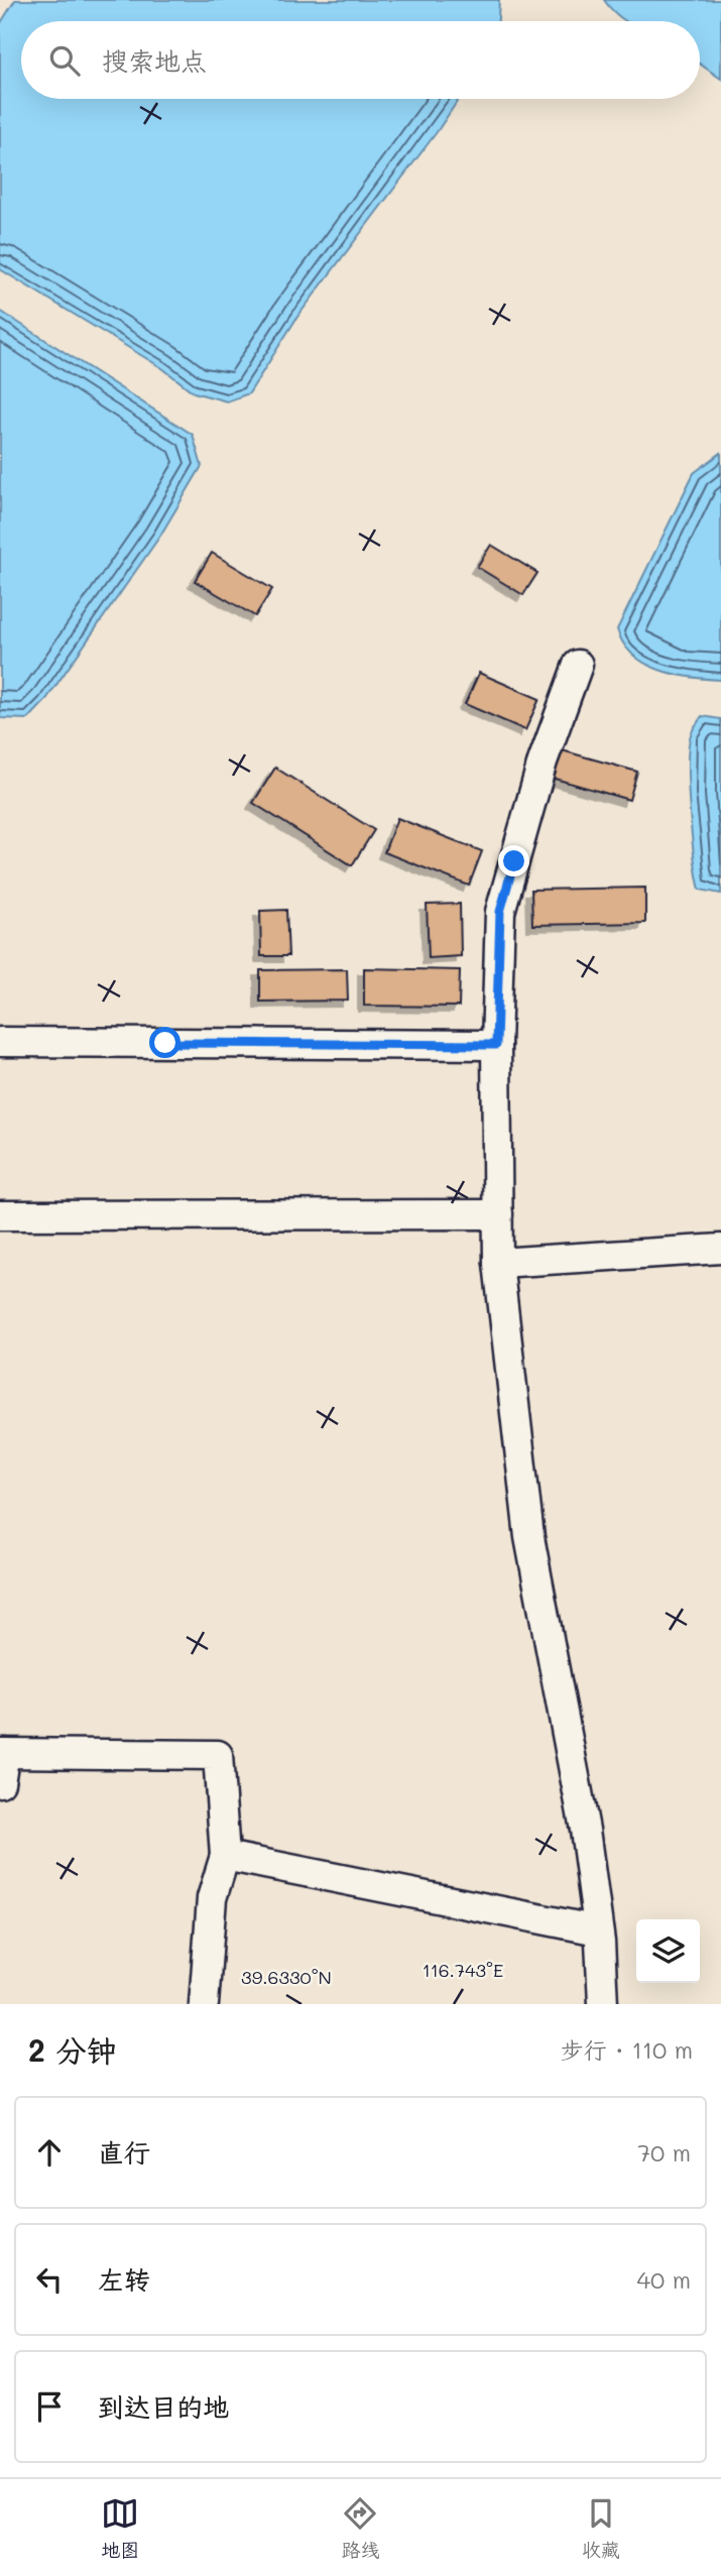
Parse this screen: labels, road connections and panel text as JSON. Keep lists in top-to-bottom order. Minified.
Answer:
{"page":{"search":"搜索地点","heading":["2 分钟","步行 · 110 m"],"list":[["直行","70 m"],["左转","40 m"],"到达目的地"],"nav":["地图","路线","收藏"]},"coordinates":["116.743°E","39.6330°N"]}
